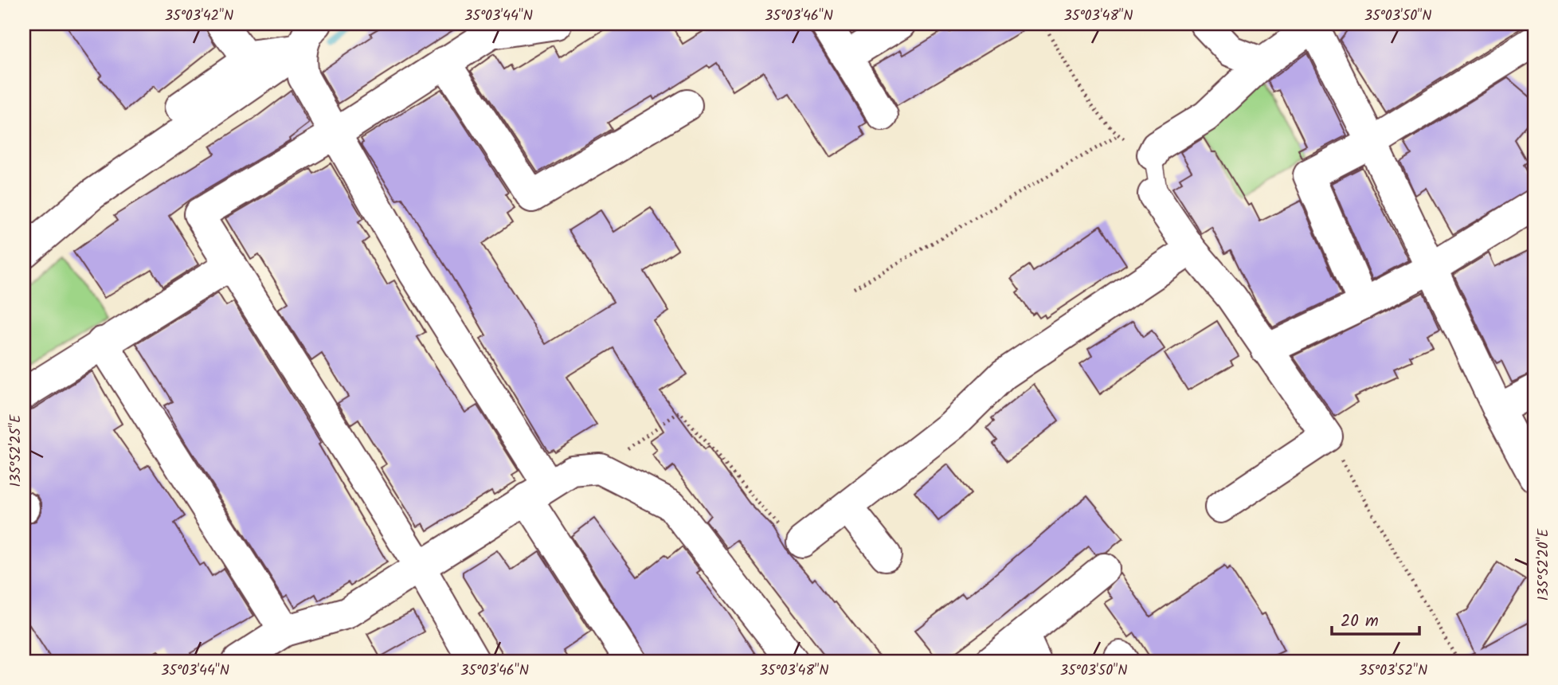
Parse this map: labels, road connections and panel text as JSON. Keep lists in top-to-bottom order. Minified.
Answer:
{"scale_bar":"20 m","coordinates":["35°03'42\"N","35°03'44\"N","35°03'46\"N","35°03'48\"N","35°03'50\"N","135°52'25\"E","135°52'20\"E","35°03'52\"N"]}
